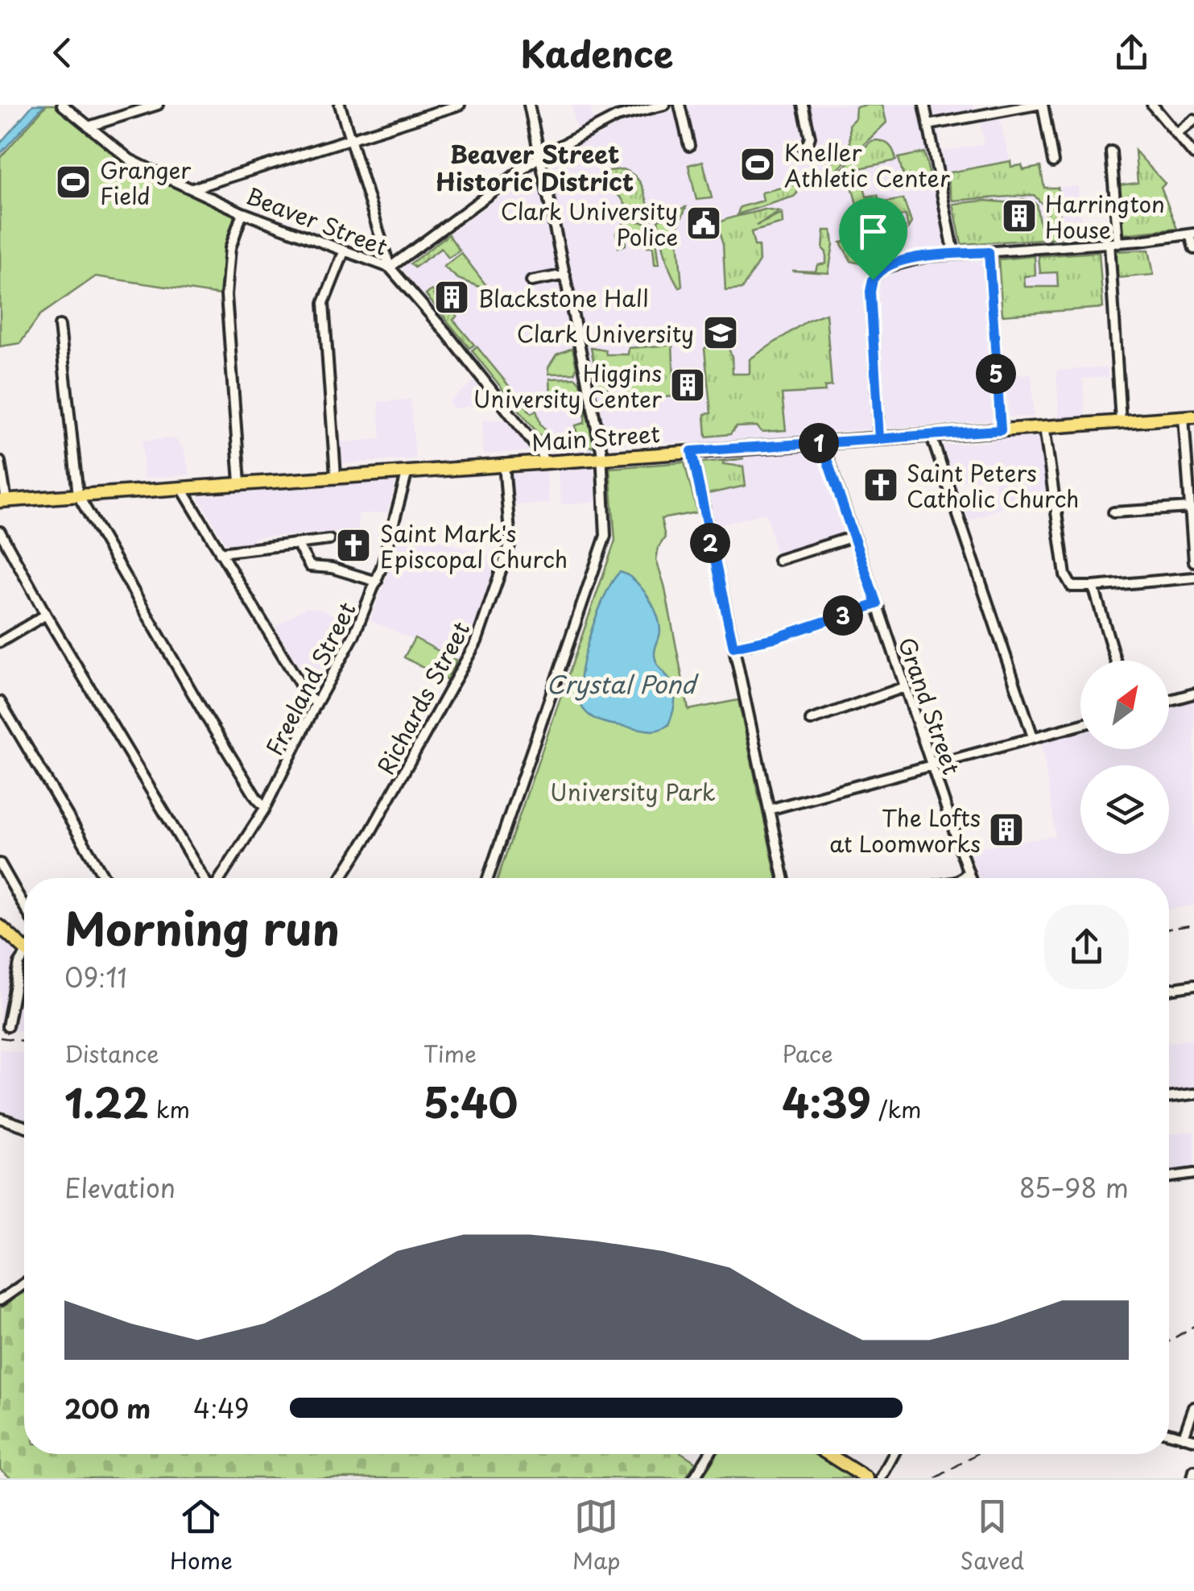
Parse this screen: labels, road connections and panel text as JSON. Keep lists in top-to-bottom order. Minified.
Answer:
{"streets":{"main road":["Main Street"],"street":["Beaver Street","Freeland Street","Richards Street","Grand Street"]},"crossings":[["Beaver Street","Main Street"],["Main Street","Freeland Street"],["Main Street","Richards Street"],["Main Street","Grand Street"]],"districts":["Beaver Street Historic District"],"water":["Crystal Pond"],"parks":["University Park"],"places":{"sports":["Kneller Athletic Center","Granger Field"],"building":["Harrington House","Blackstone Hall","Higgins University Center","The Lofts at Loomworks"],"public building":["Clark University Police"],"school or university":["Clark University"],"church":["Saint Peters Catholic Church","Saint Mark's Episcopal Church"]},"north":"top right","page":{"header":"Kadence","pins":["5","1","2","3"],"heading":["Morning run","09:11"],"stats":[["Distance","1.22 km"],["Time","5:40"],["Pace","4:39 /km"]],"chart":["Elevation","85–98 m"],"list":[{"name":"200 m","note":"4:49"}],"tabs":["Home","Map","Saved"]}}
